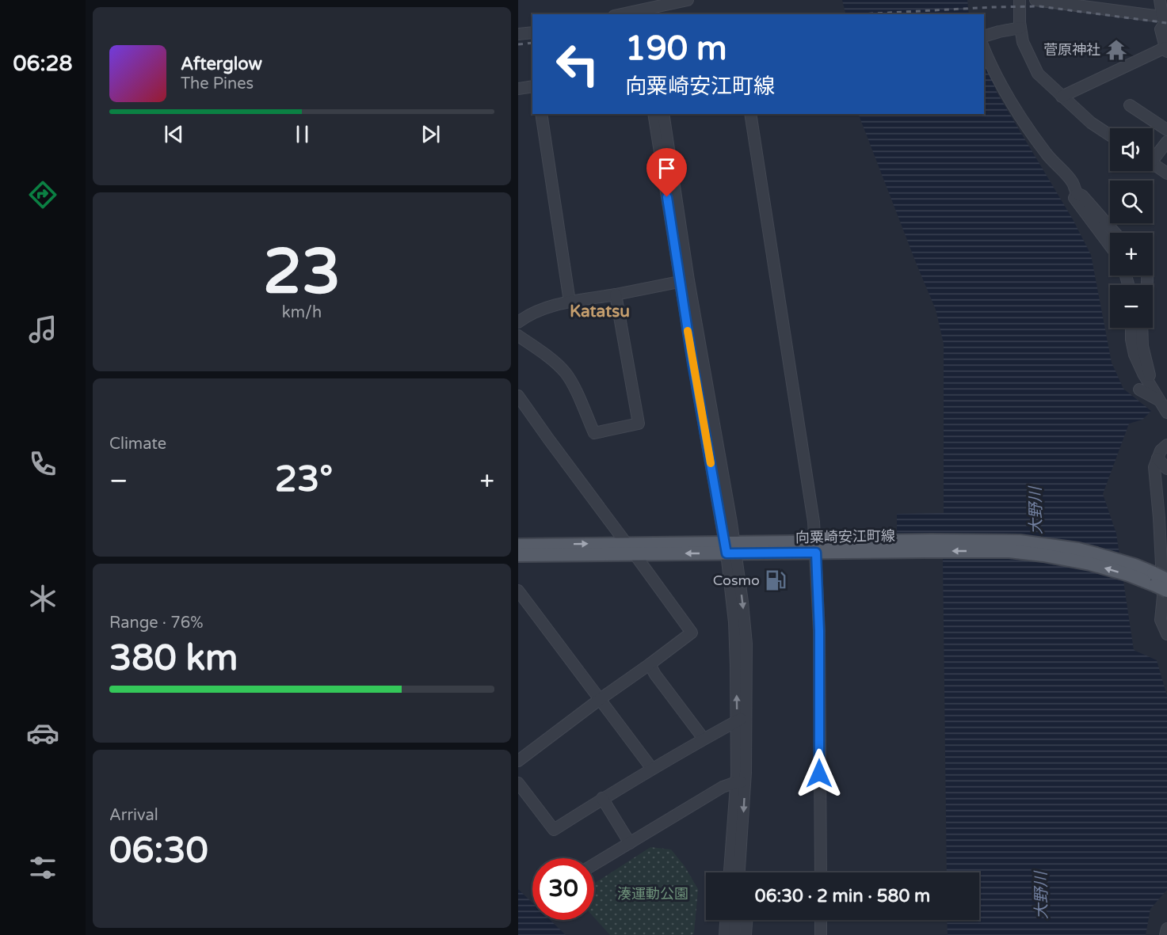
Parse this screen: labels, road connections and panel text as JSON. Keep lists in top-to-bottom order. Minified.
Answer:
{"streets":{"main road":["向粟崎安江町線"]},"districts":["Katatsu"],"water":["大野川"],"parks":["湊運動公園"],"places":{"temple":["菅原神社"],"fuel station":["Cosmo"]},"page":{"tabs":"06:28","turn":["190 m","向粟崎安江町線"],"song":["Afterglow","The Pines"],"map_buttons":["+","−"],"tile":[["23","km/h"],"Climate",["Range · 76%","380 km"],["Arrival","06:30"]],"heat":["−","23°","+"],"limit":"30","trip":"06:30 · 2 min · 580 m"}}
